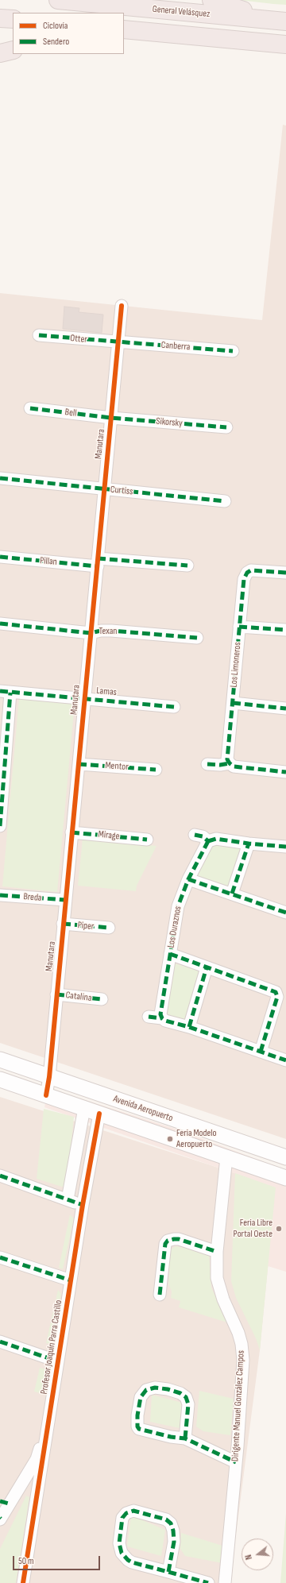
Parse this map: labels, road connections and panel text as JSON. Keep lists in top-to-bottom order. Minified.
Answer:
{"streets":{"highway":["General Velásquez"],"street":["Otter","Canberra","Bell","Sikorsky","Manutara","Curtiss","Pillan","Texan","Los Limoneros","Lamas","Mentor","Mirage","Breda","Piper","Los Duraznos","Catalina","Avenida Aeropuerto","Profesor Joaquín Parra Castillo","Dirigente Manuel González Campos"]},"crossings":[["Otter","Canberra"],["Otter","Manutara"],["Canberra","Manutara"],["Bell","Sikorsky"],["Bell","Manutara"],["Sikorsky","Manutara"],["Manutara","Curtiss"],["Manutara","Pillan"],["Manutara","Texan"],["Manutara","Lamas"],["Manutara","Mentor"],["Manutara","Mirage"],["Manutara","Breda"],["Manutara","Piper"],["Manutara","Catalina"],["Manutara","Avenida Aeropuerto"],["Avenida Aeropuerto","Profesor Joaquín Parra Castillo"],["Avenida Aeropuerto","Dirigente Manuel González Campos"]],"places":["Feria Modelo Aeropuerto","Feria Libre Portal Oeste"],"legend":["Ciclovía","Sendero"],"scale_bar":"50 m","north":"left"}
